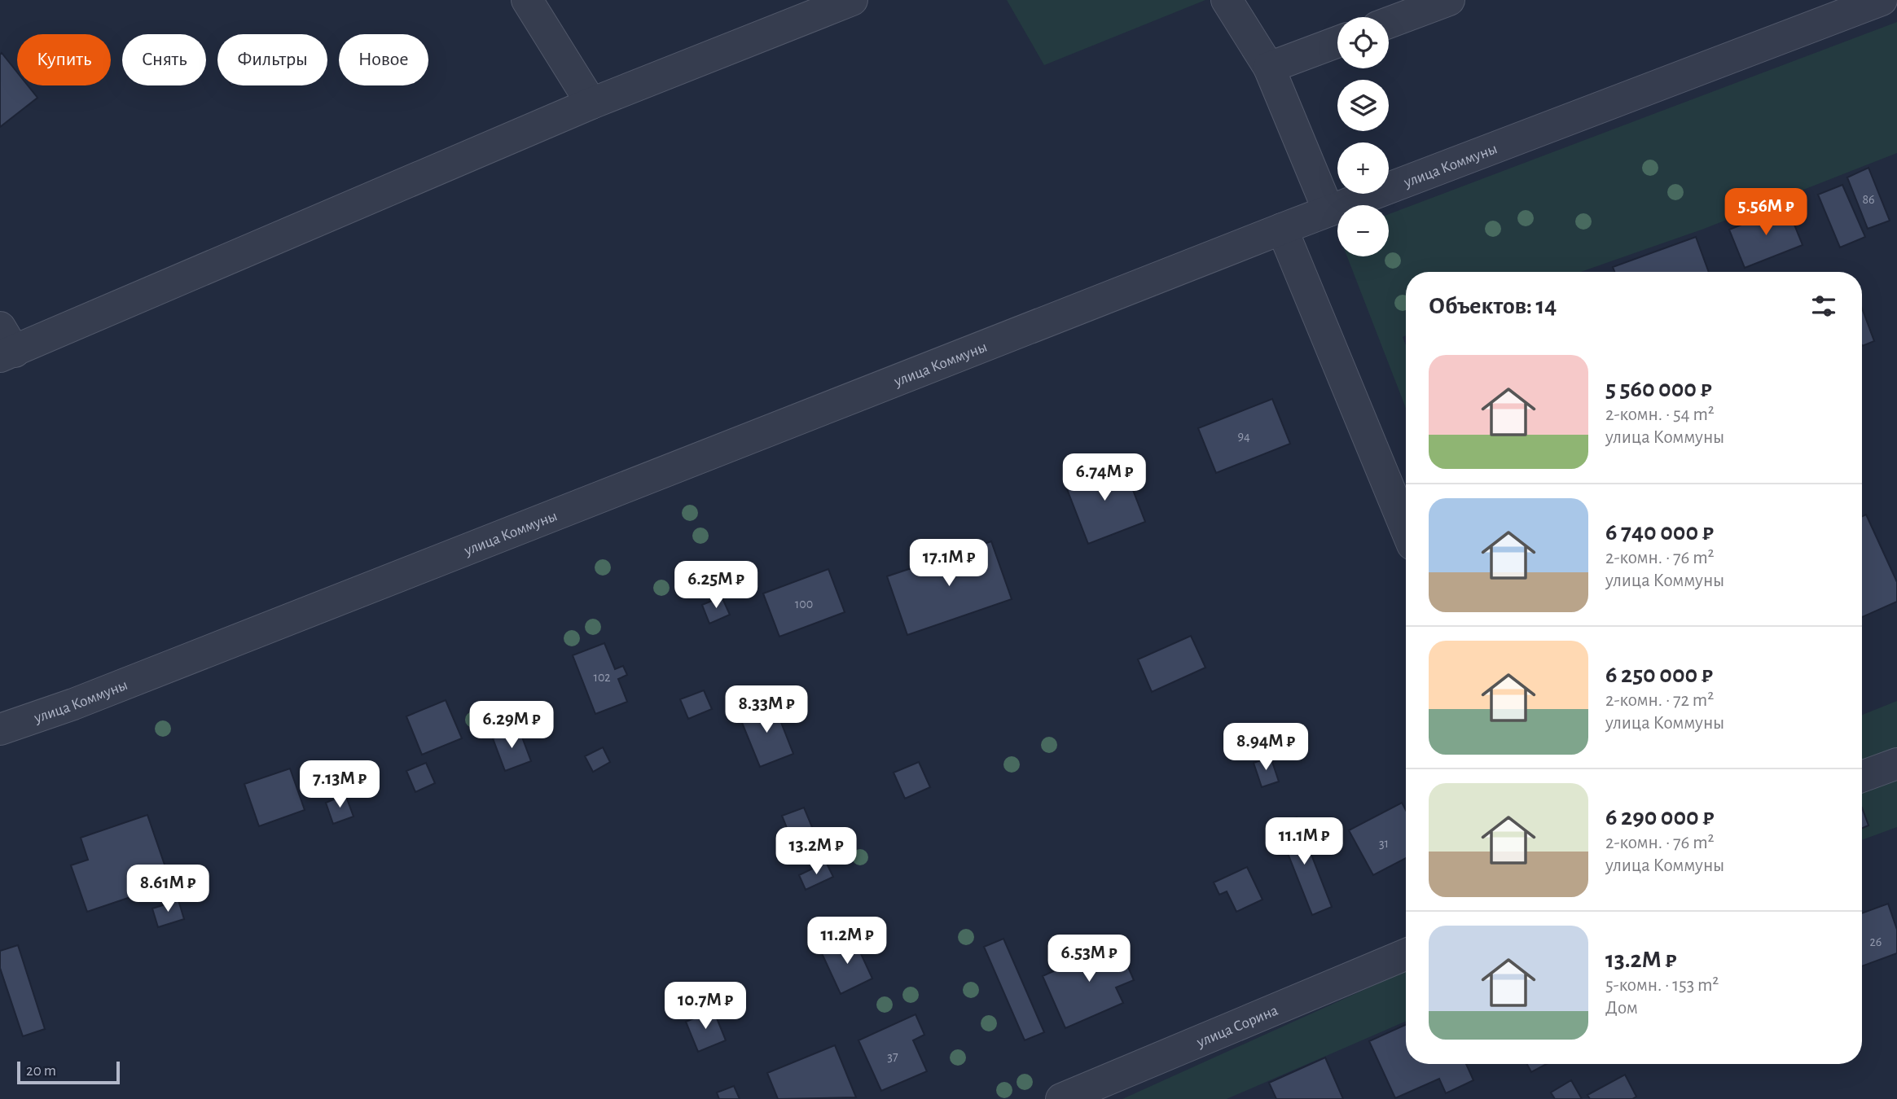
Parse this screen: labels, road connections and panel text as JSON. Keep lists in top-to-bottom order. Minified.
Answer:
{"streets":{"street":["улица Коммуны","улица Сорина"]},"house_numbers":["86","94","100","102","31","26","37"],"scale_bar":"20 m","page":{"map_buttons":["+","−"],"chip":["Купить","Снять","Фильтры","Новое"],"price":["5.56M ₽","6.74M ₽","17.1M ₽","6.25M ₽","8.33M ₽","6.29M ₽","8.94M ₽","7.13M ₽","11.1M ₽","13.2M ₽","8.61M ₽","11.2M ₽","6.53M ₽","10.7M ₽"],"heading":"Объектов: 14","list":[{"name":"5 560 000 ₽","note":"2-комн. · 54 m² · улица Коммуны"},{"name":"6 740 000 ₽","note":"2-комн. · 76 m² · улица Коммуны"},{"name":"6 250 000 ₽","note":"2-комн. · 72 m² · улица Коммуны"},{"name":"6 290 000 ₽","note":"2-комн. · 76 m² · улица Коммуны"},{"name":"13.2M ₽","note":"5-комн. · 153 m² · Дом"}],"scale":"20 m"}}
